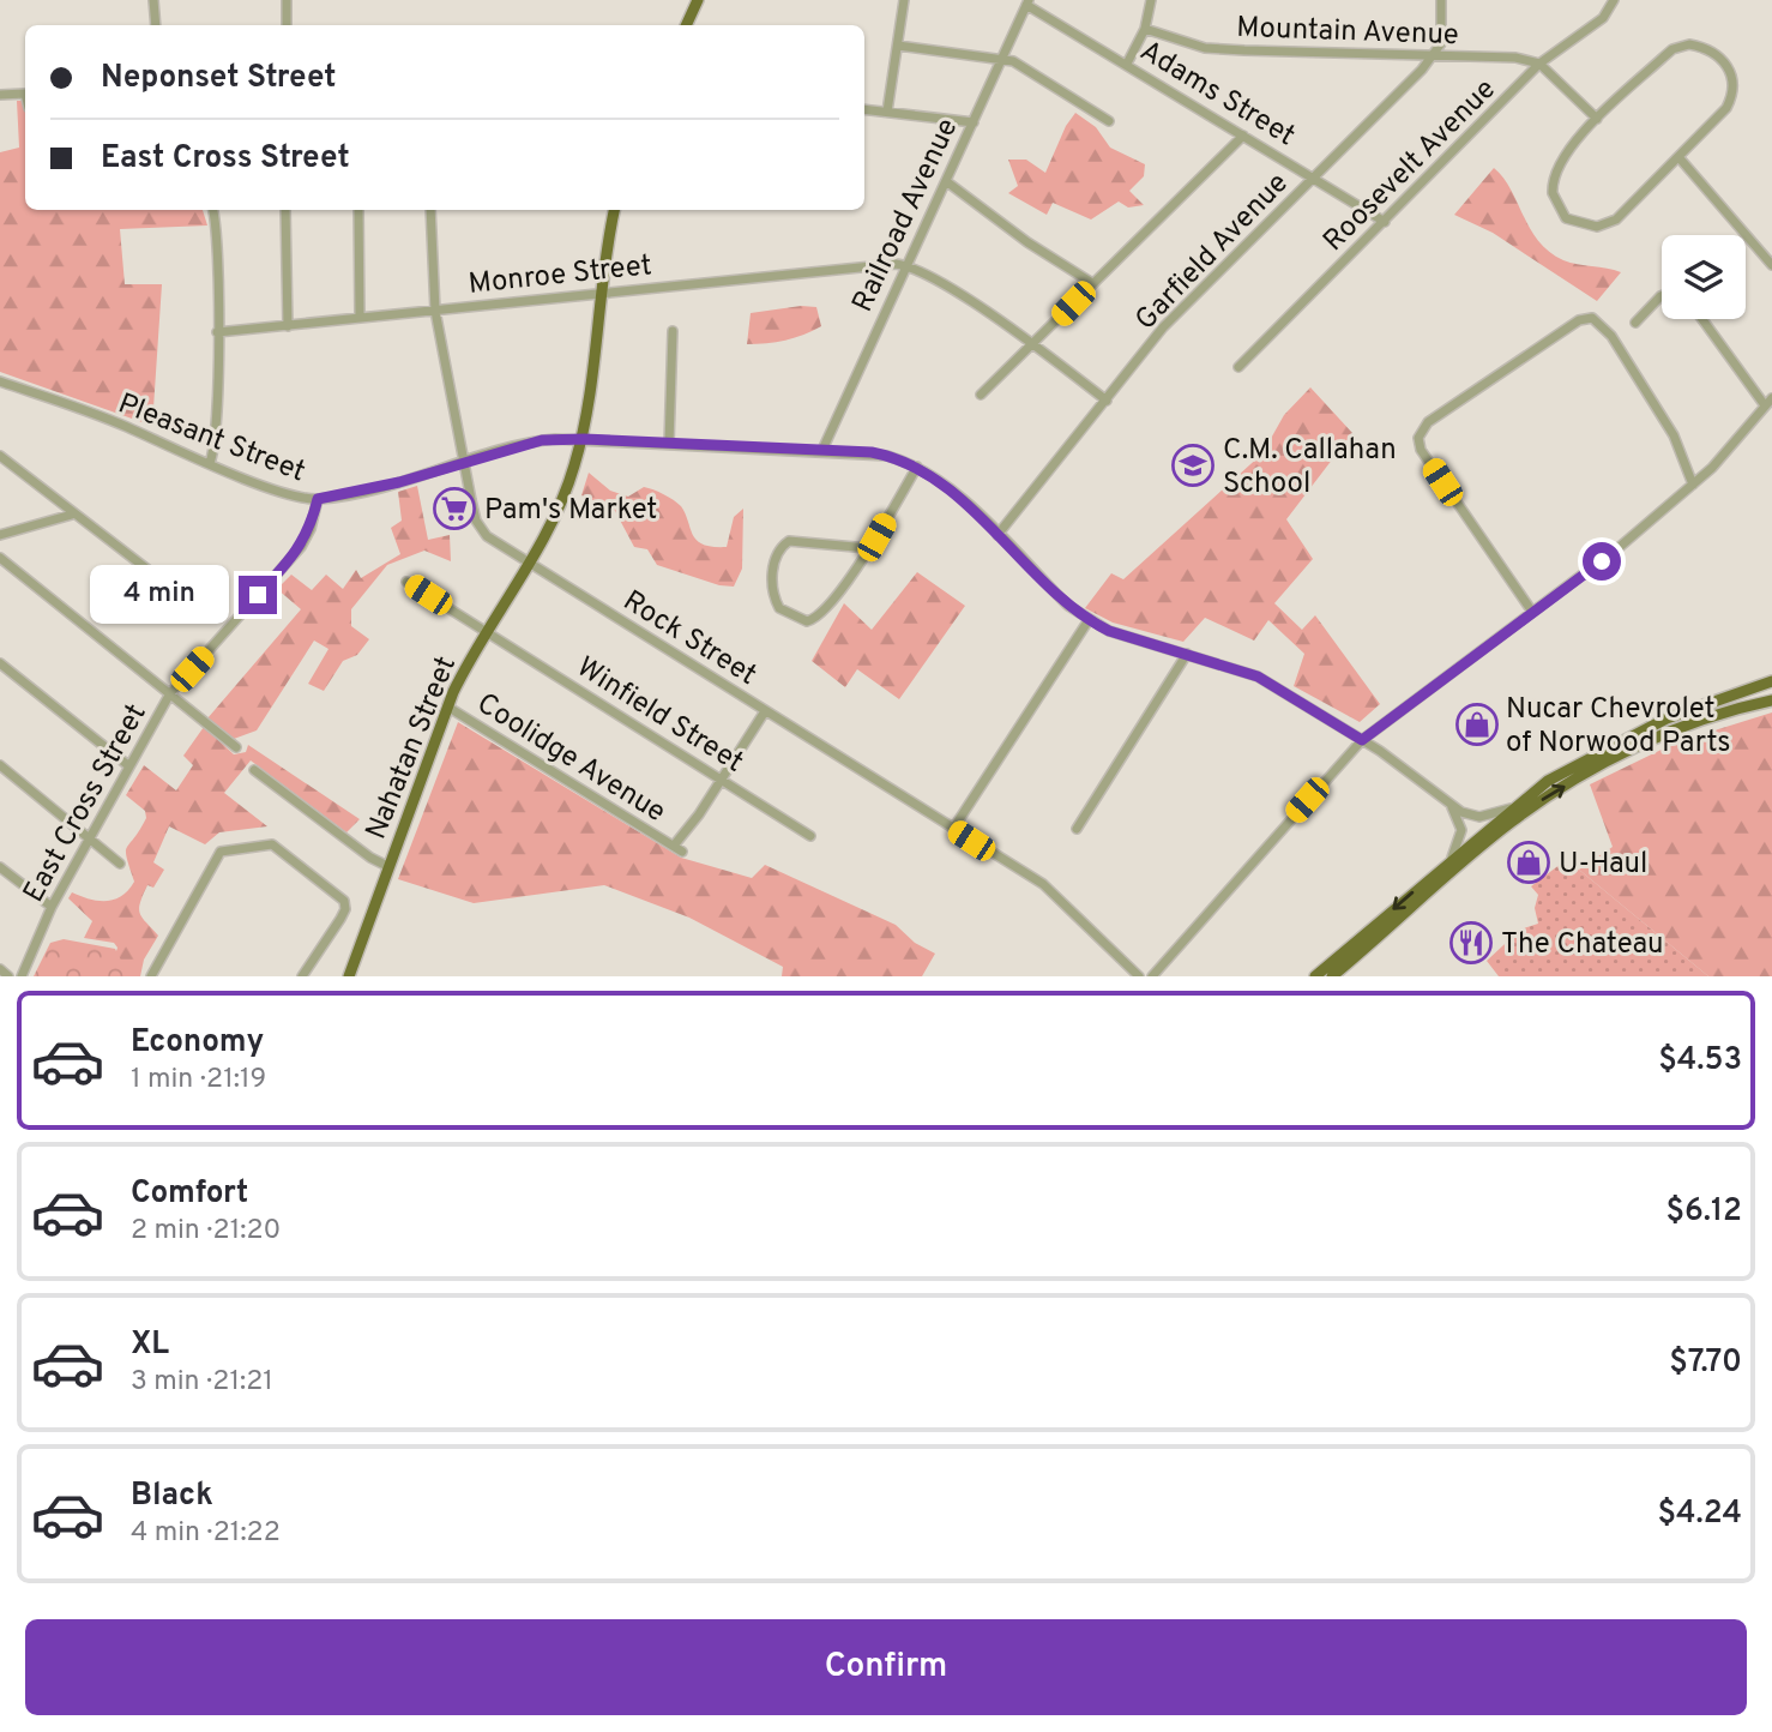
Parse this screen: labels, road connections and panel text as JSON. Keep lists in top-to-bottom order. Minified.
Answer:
{"streets":{"main road":["Nahatan Street"],"street":["Mountain Avenue","Adams Street","Roosevelt Avenue","Railroad Avenue","Garfield Avenue","Monroe Street","Pleasant Street","Rock Street","Winfield Street","Coolidge Avenue","East Cross Street"]},"crossings":[["Mountain Avenue","Roosevelt Avenue"],["Mountain Avenue","Garfield Avenue"],["Adams Street","Roosevelt Avenue"],["Adams Street","Railroad Avenue"],["Adams Street","Garfield Avenue"],["Railroad Avenue","Monroe Street"],["Railroad Avenue","Pleasant Street"],["Garfield Avenue","Pleasant Street"],["Monroe Street","Rock Street"],["Monroe Street","Nahatan Street"],["Pleasant Street","Rock Street"],["Pleasant Street","Nahatan Street"],["Pleasant Street","East Cross Street"],["Rock Street","Nahatan Street"],["Rock Street","Coolidge Avenue"],["Winfield Street","Nahatan Street"],["Winfield Street","Coolidge Avenue"],["Nahatan Street","Coolidge Avenue"]],"places":{"school or university":["C.M. Callahan School"],"supermarket":["Pam's Market"],"shop":["Nucar Chevrolet of Norwood Parts","U-Haul"],"restaurant":["The Chateau"]},"page":{"banner":["Neponset Street","East Cross Street"],"bubble":"4 min","list":[{"name":"Economy","note":"1 min · 21:19","value":"$4.53"},{"name":"Comfort","note":"2 min · 21:20","value":"$6.12"},{"name":"XL","note":"3 min · 21:21","value":"$7.70"},{"name":"Black","note":"4 min · 21:22","value":"$4.24"}],"buttons":"Confirm"}}
